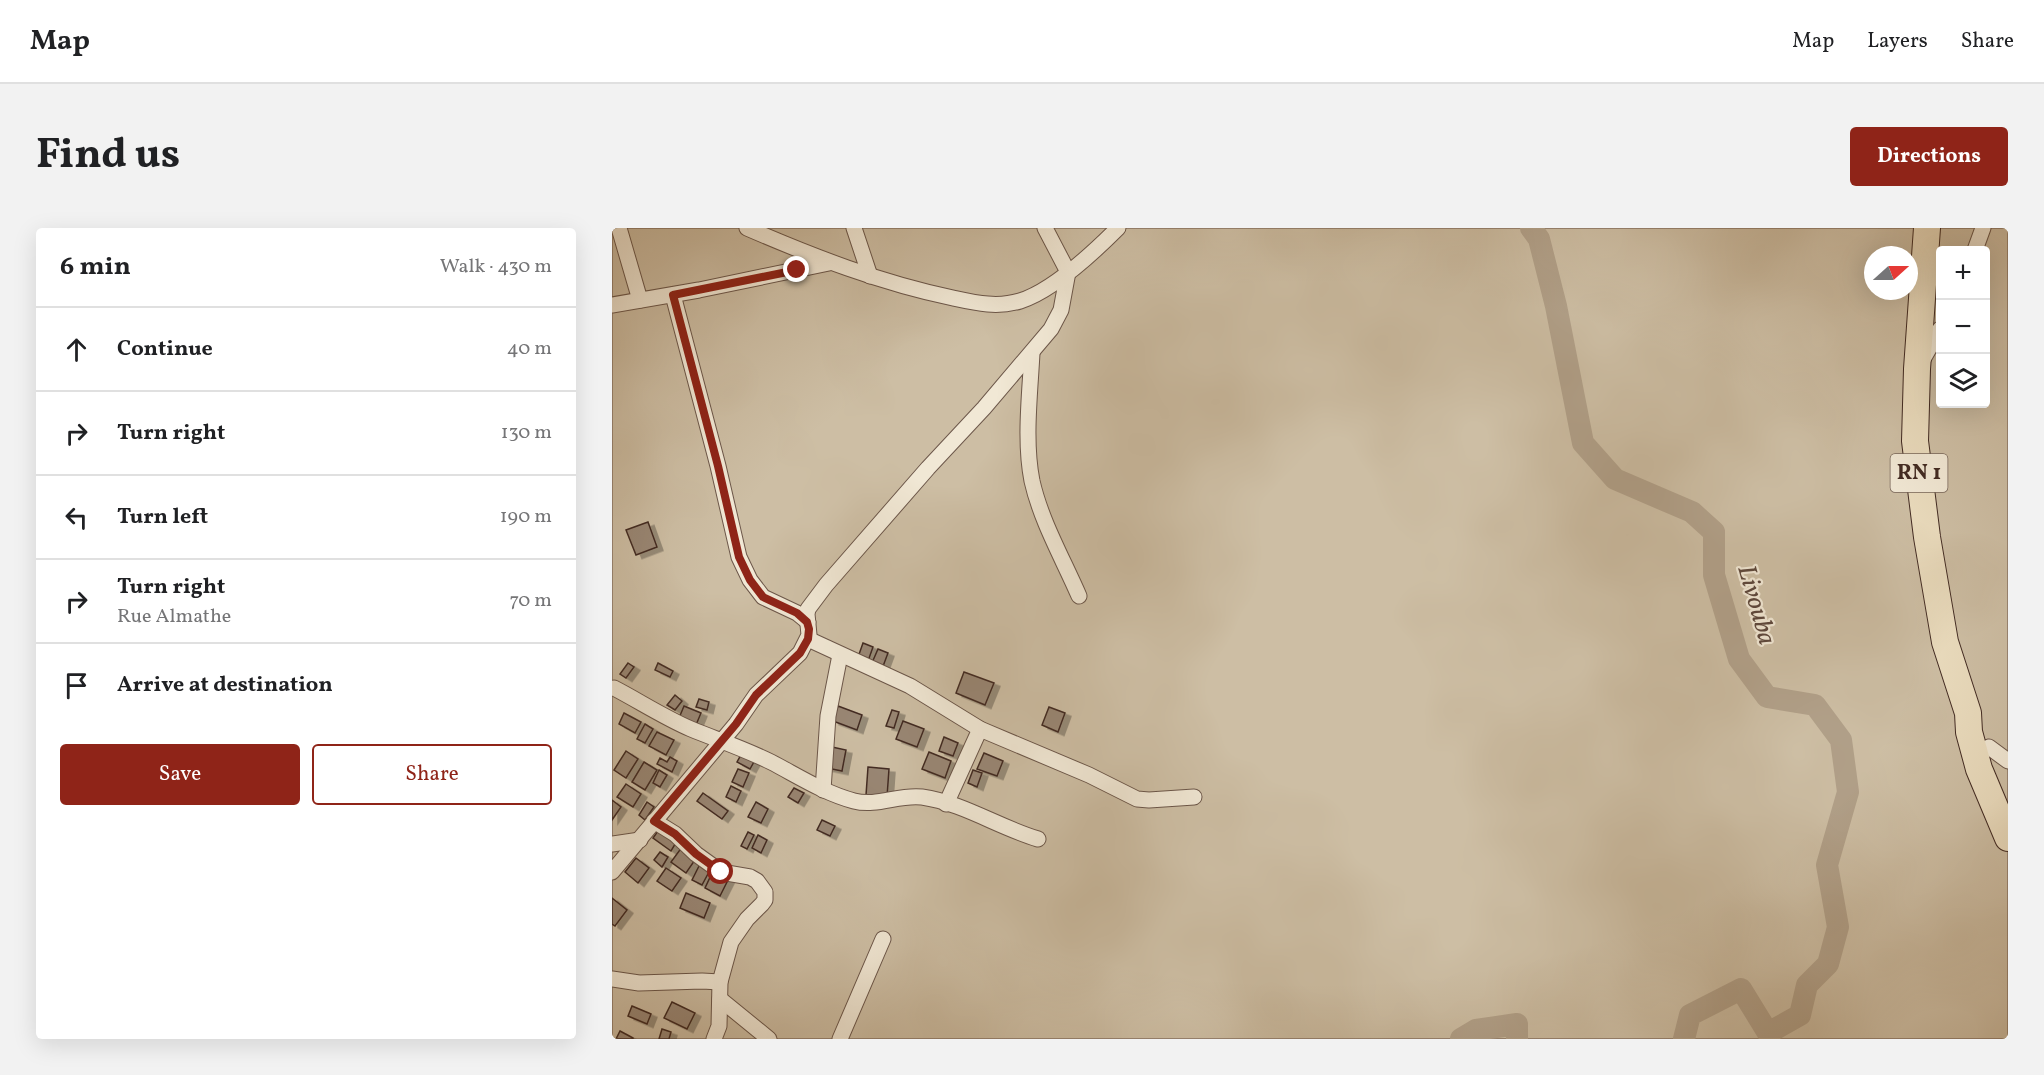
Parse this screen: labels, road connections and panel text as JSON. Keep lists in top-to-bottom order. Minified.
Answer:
{"streets":{"highway":["RN 1"]},"water":["Livouba"],"north":"right","page":{"header":"Map","nav":["Map","Layers","Share"],"title":"Find us","buttons":["Directions",["Save","Share"]],"heading":["6 min","Walk · 430 m"],"map_buttons":["+","−"],"list":[["Continue","40 m"],["Turn right","130 m"],["Turn left","190 m"],["Turn right","Rue Almathe","70 m"],"Arrive at destination"]}}
